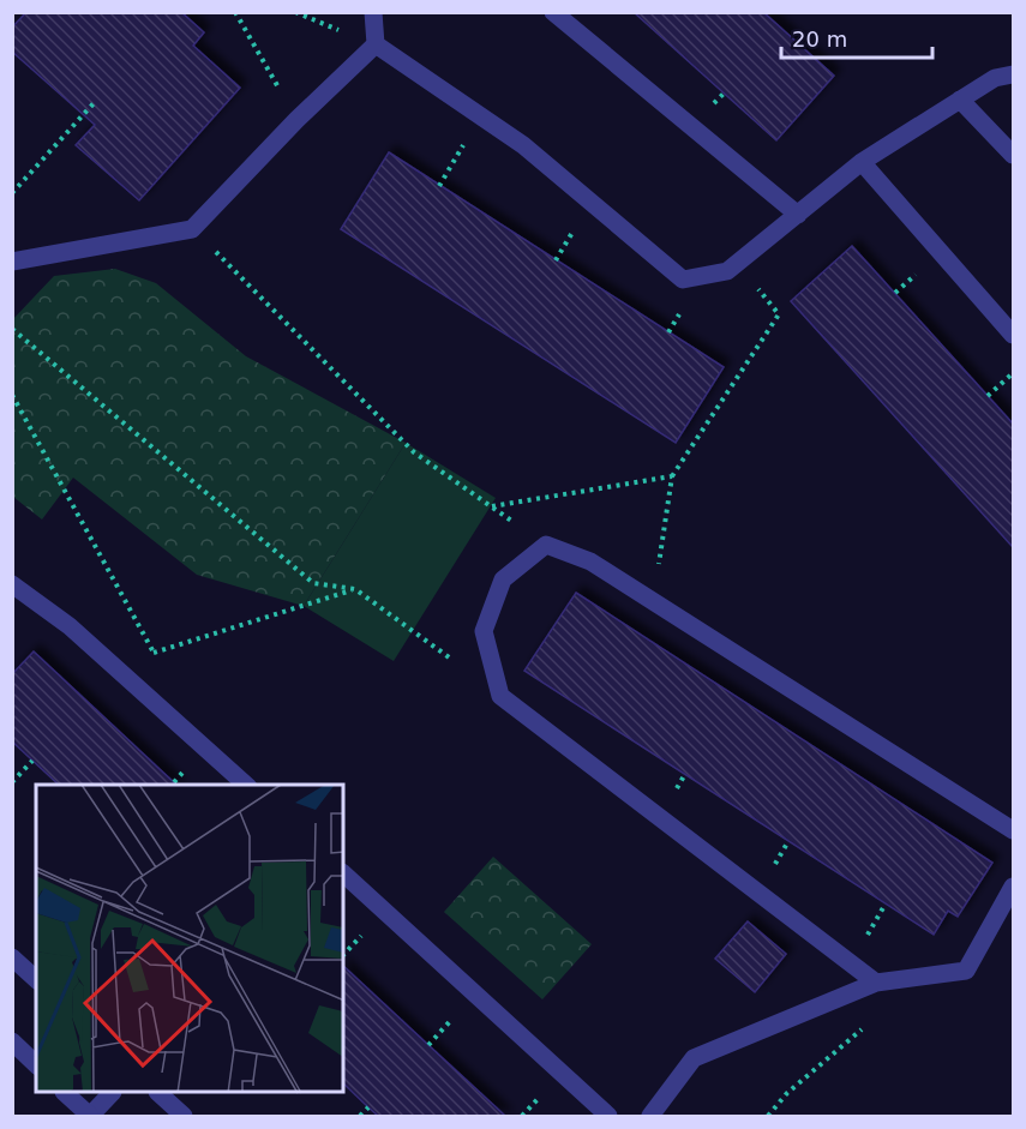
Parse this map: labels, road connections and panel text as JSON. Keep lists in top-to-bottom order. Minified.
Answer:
{"scale_bar":"20 m"}
